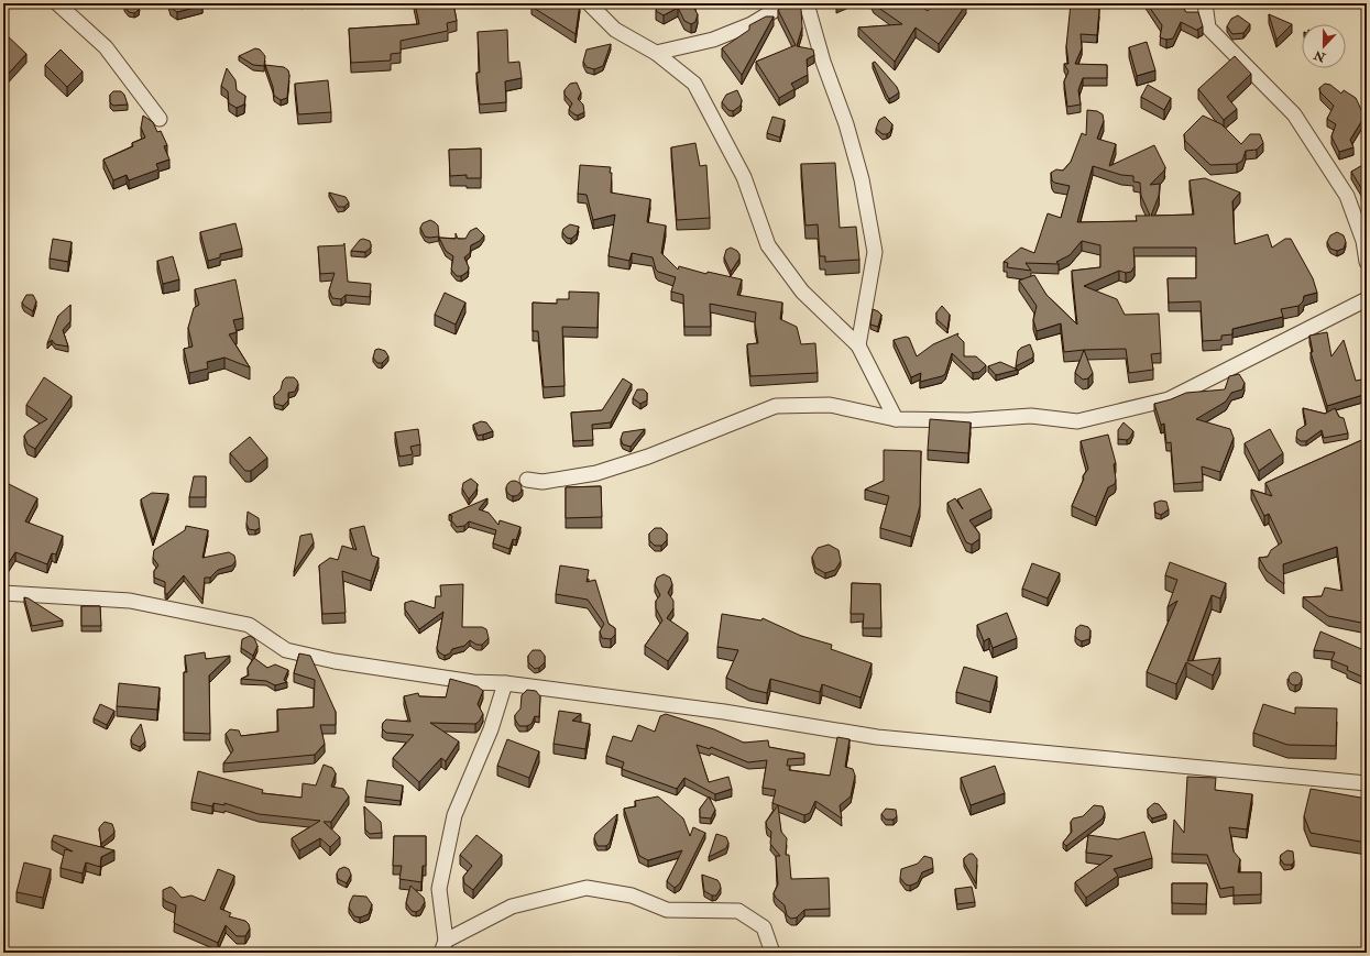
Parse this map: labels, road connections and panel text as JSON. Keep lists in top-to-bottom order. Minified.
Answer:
{"north":"bottom"}
